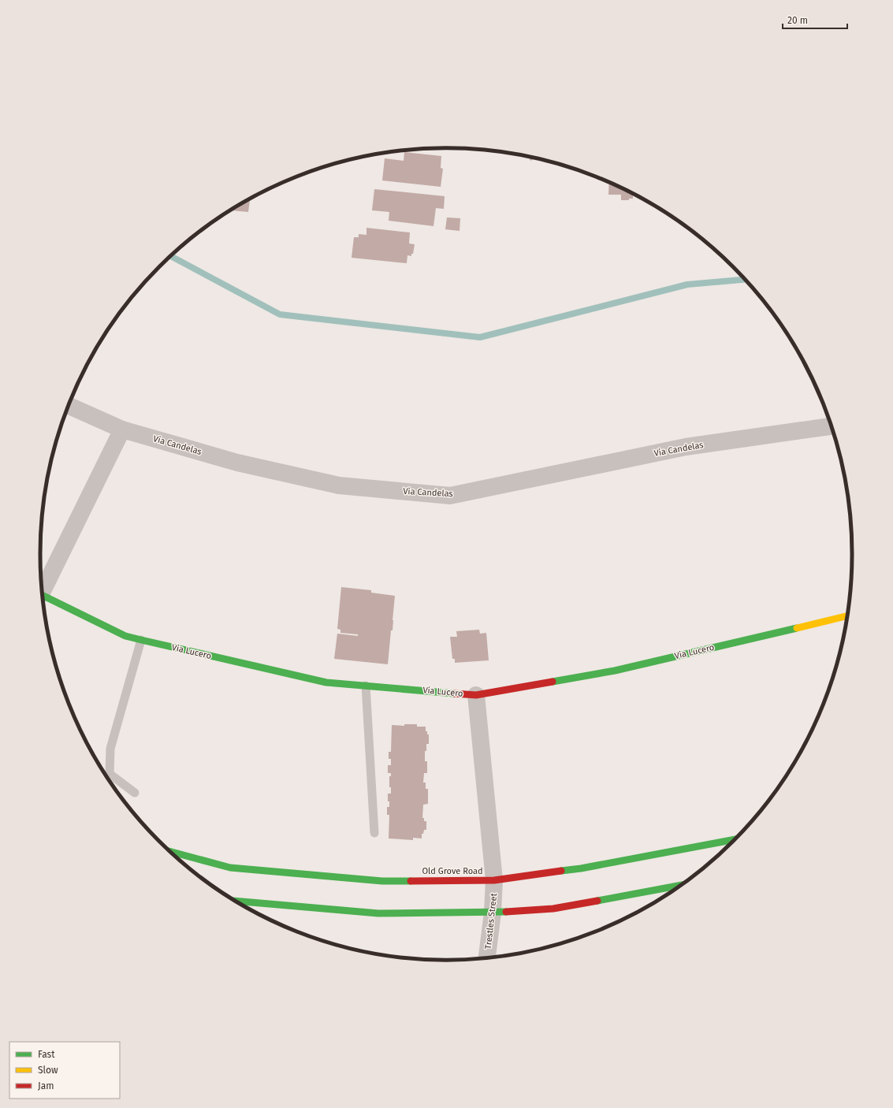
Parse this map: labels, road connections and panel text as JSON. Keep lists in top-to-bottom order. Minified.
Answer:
{"streets":{"main road":["Via Lucero","Old Grove Road"],"street":["Via Candelas","Trestles Street"]},"crossings":[["Via Candelas","Via Lucero"],["Via Lucero","Trestles Street"],["Old Grove Road","Trestles Street"]],"legend":["Fast","Slow","Jam"],"scale_bar":"20 m"}
